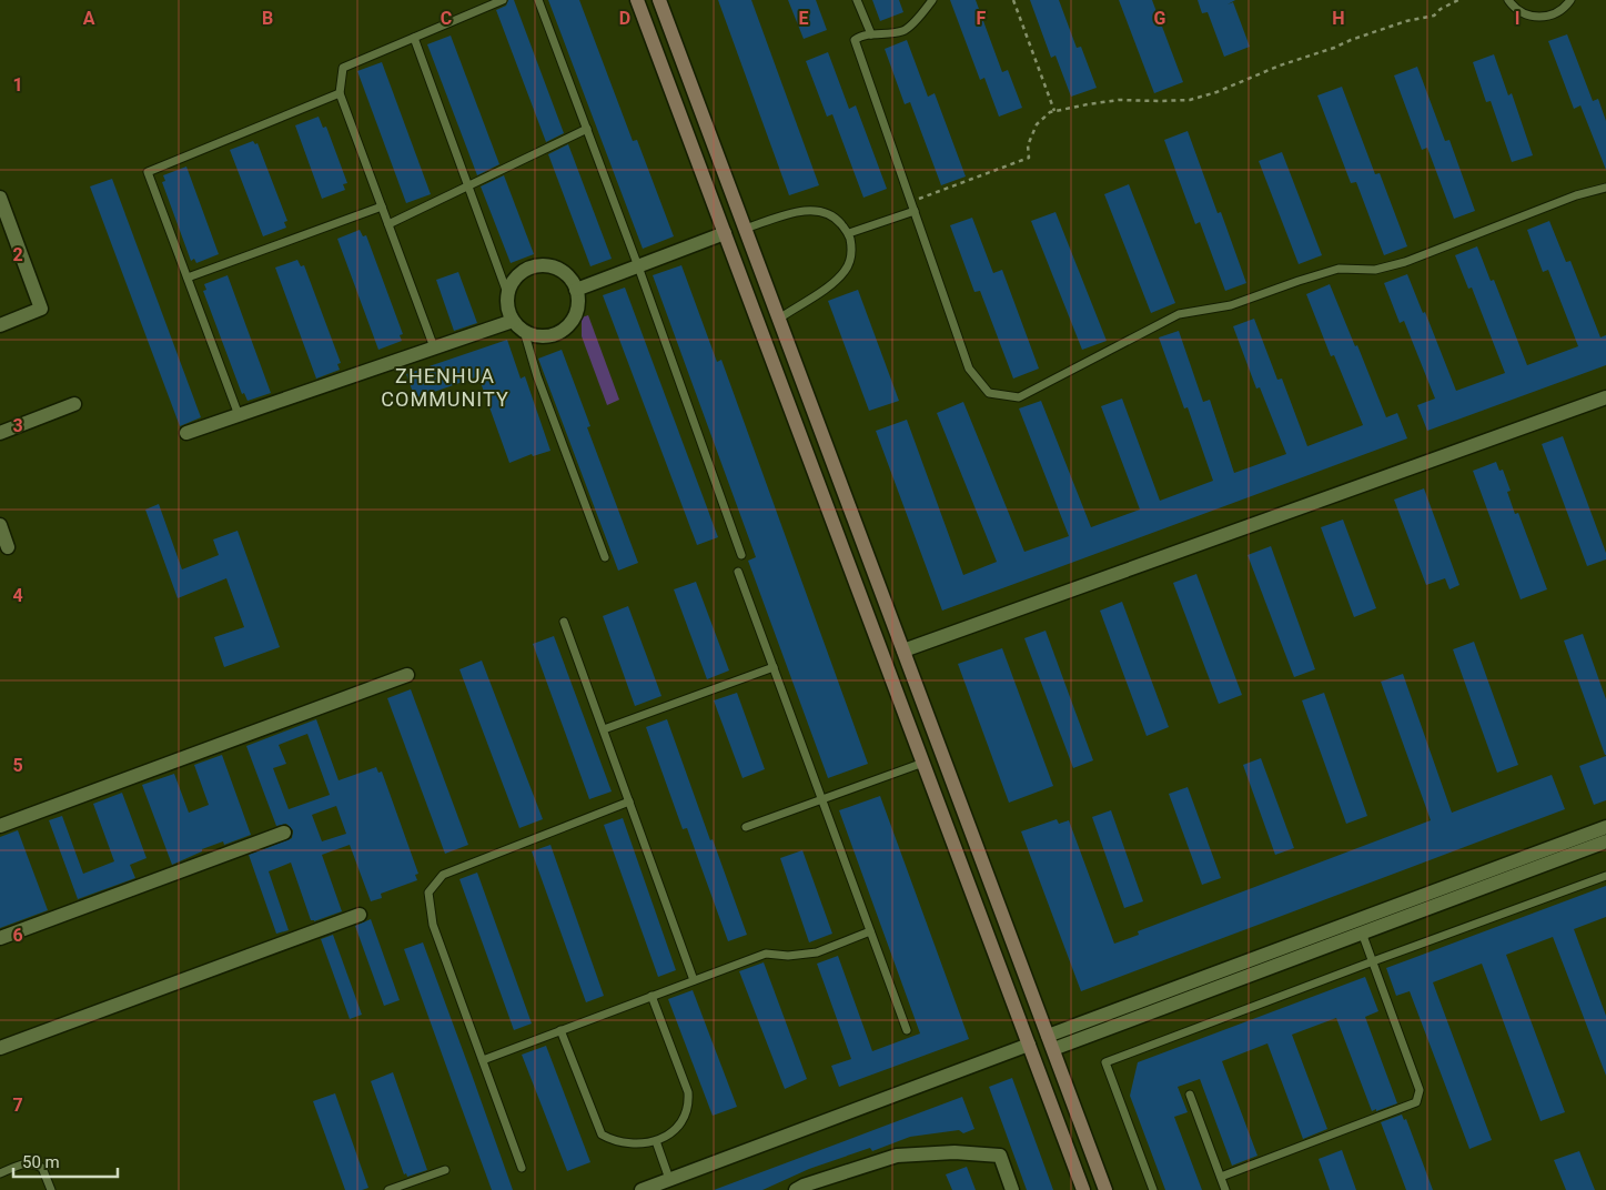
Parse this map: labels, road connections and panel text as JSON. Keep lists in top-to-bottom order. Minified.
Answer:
{"districts":["ZHENHUA COMMUNITY"],"scale_bar":"50 m","grid":{"columns":["A","B","C","D","E","F","G","H","I"],"rows":["1","2","3","4","5","6","7"]}}
